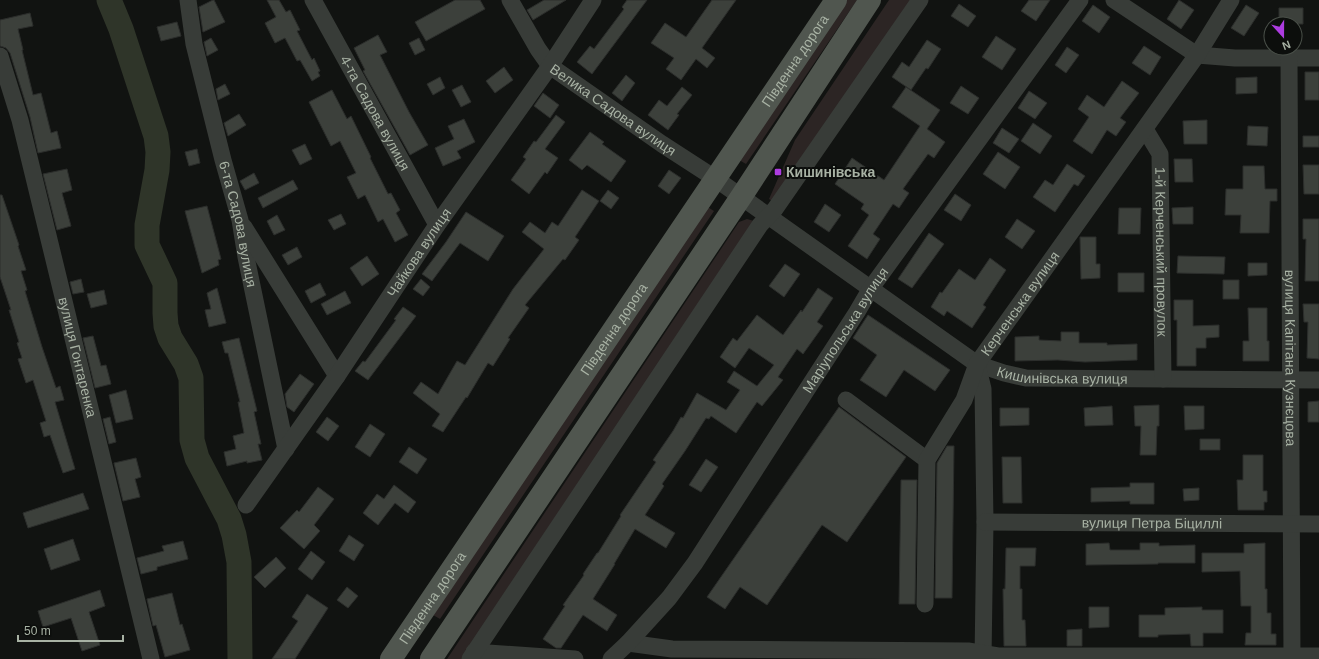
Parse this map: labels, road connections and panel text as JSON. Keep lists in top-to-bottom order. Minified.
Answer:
{"streets":{"main road":["Південна дорога"],"street":["Велика Садова вулиця","4-та Садова вулиця","6-та Садова вулиця","1-й Керченський провулок","Чайкова вулиця","Керченська вулиця","Маріупольська вулиця","вулиця Гонтаренка","вулиця Капітана Кузнєцова","Кишинівська вулиця","вулиця Петра Біциллі"]},"crossings":[["Південна дорога","Велика Садова вулиця"],["Південна дорога","Кишинівська вулиця"],["Велика Садова вулиця","Чайкова вулиця"],["Велика Садова вулиця","Кишинівська вулиця"],["4-та Садова вулиця","Чайкова вулиця"],["6-та Садова вулиця","Чайкова вулиця"],["1-й Керченський провулок","Керченська вулиця"],["1-й Керченський провулок","Кишинівська вулиця"],["Керченська вулиця","Кишинівська вулиця"],["Керченська вулиця","вулиця Петра Біциллі"],["Маріупольська вулиця","Кишинівська вулиця"],["вулиця Капітана Кузнєцова","Кишинівська вулиця"],["вулиця Капітана Кузнєцова","вулиця Петра Біциллі"]],"places":{"transit":["Кишинівська"]},"scale_bar":"50 m","north":"bottom"}
